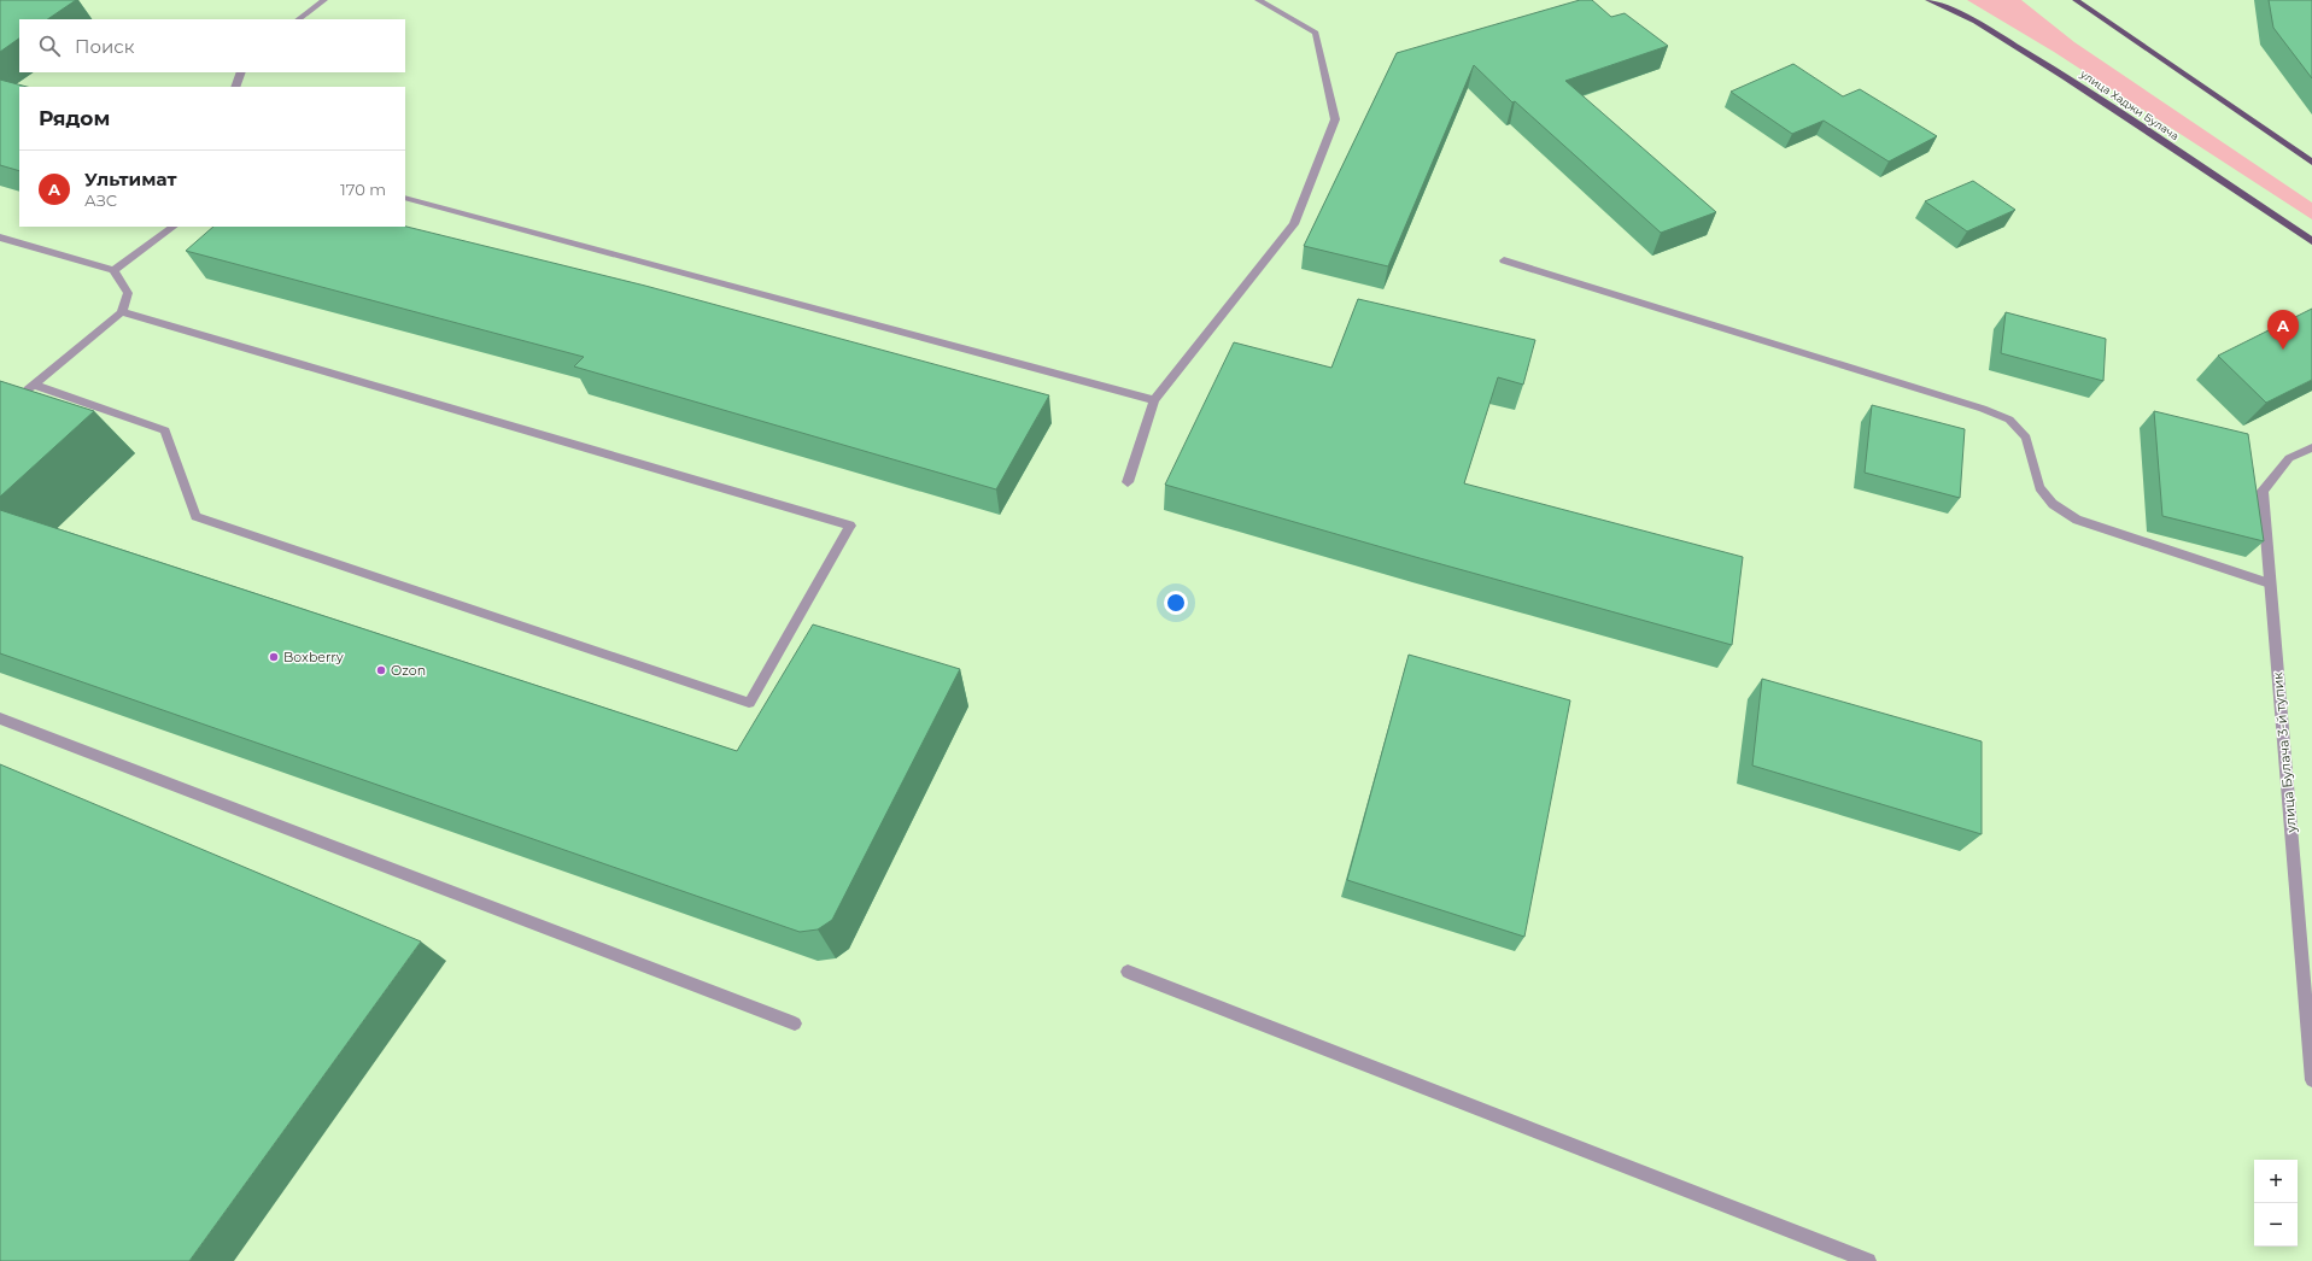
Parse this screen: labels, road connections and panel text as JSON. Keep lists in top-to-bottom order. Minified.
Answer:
{"streets":{"main road":["улица Хаджи Булача"],"street":["улица Булача 3-й тупик"]},"places":["Boxberry","Ozon"],"page":{"search":"Поиск","heading":"Рядом","list":[{"mark":"A","name":"Ультимат","note":"АЗС","value":"170 m"}],"pins":"A","map_buttons":["+","−"]}}
